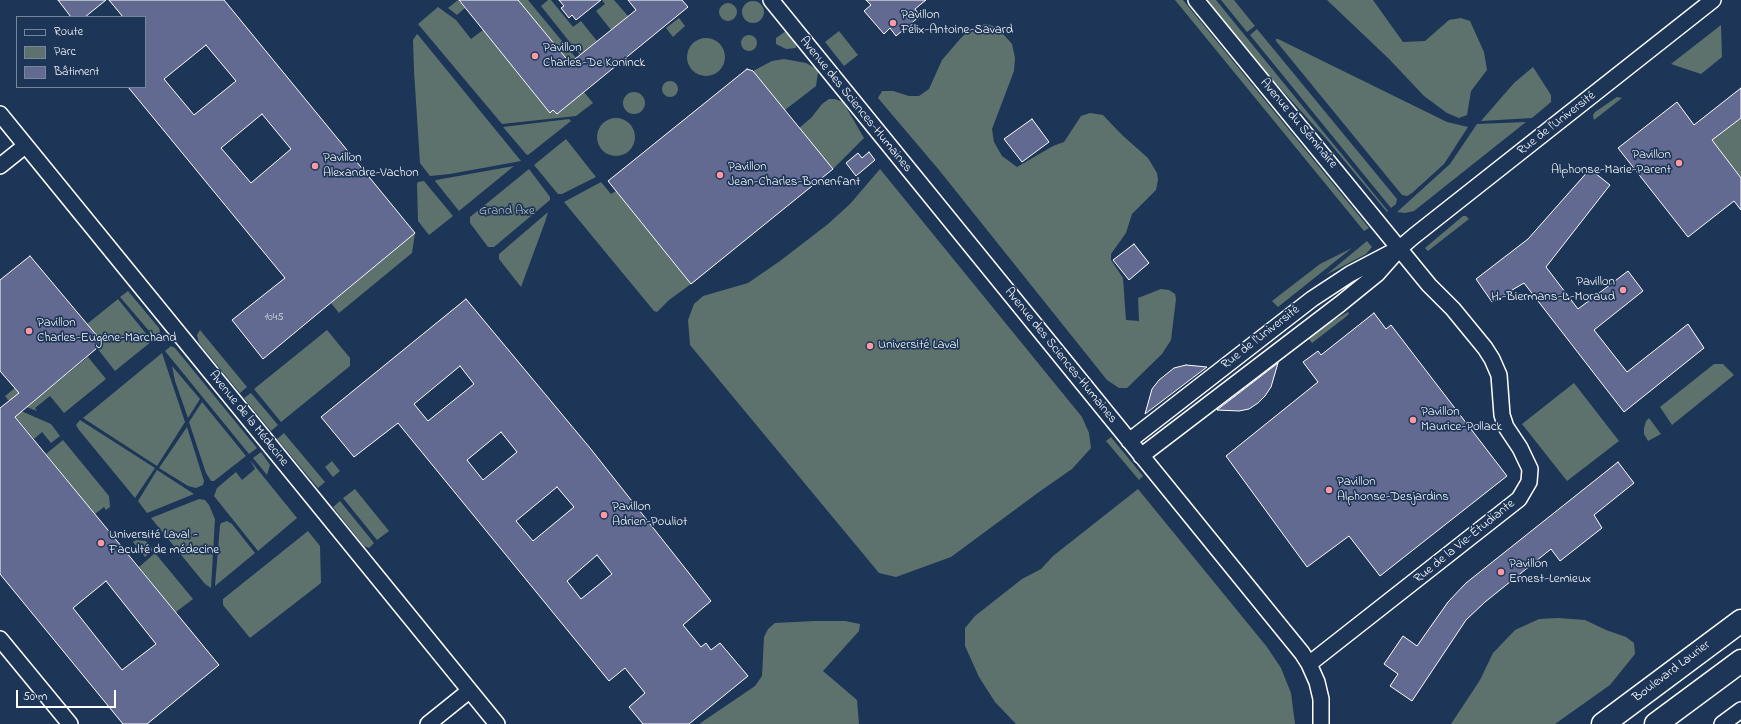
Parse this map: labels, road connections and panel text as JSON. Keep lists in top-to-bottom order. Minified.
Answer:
{"streets":{"main road":["Boulevard Laurier"],"street":["Avenue des Sciences-Humaines","Avenue du Séminaire","Rue de l'Université","Avenue de la Médecine","Rue de la Vie-Étudiante"]},"crossings":[["Avenue des Sciences-Humaines","Rue de l'Université"],["Avenue des Sciences-Humaines","Rue de la Vie-Étudiante"],["Avenue du Séminaire","Rue de l'Université"],["Avenue du Séminaire","Rue de la Vie-Étudiante"],["Rue de l'Université","Rue de la Vie-Étudiante"]],"parks":["Grand Axe"],"places":["Pavillon Félix-Antoine-Savard","Pavillon Charles-De Koninck","Pavillon Alphonse-Marie-Parent","Pavillon Alexandre-Vachon","Pavillon Jean-Charles-Bonenfant","Pavillon H.-Biermans-L.-Moraud","Pavillon Charles-Eugène-Marchand","Université Laval","Pavillon Maurice-Pollack","Pavillon Alphonse-Desjardins","Pavillon Adrien-Pouliot","Université Laval - Faculté de médecine","Pavillon Ernest-Lemieux"],"house_numbers":["1045"],"legend":["Route","Parc","Bâtiment"],"scale_bar":"50 m"}
